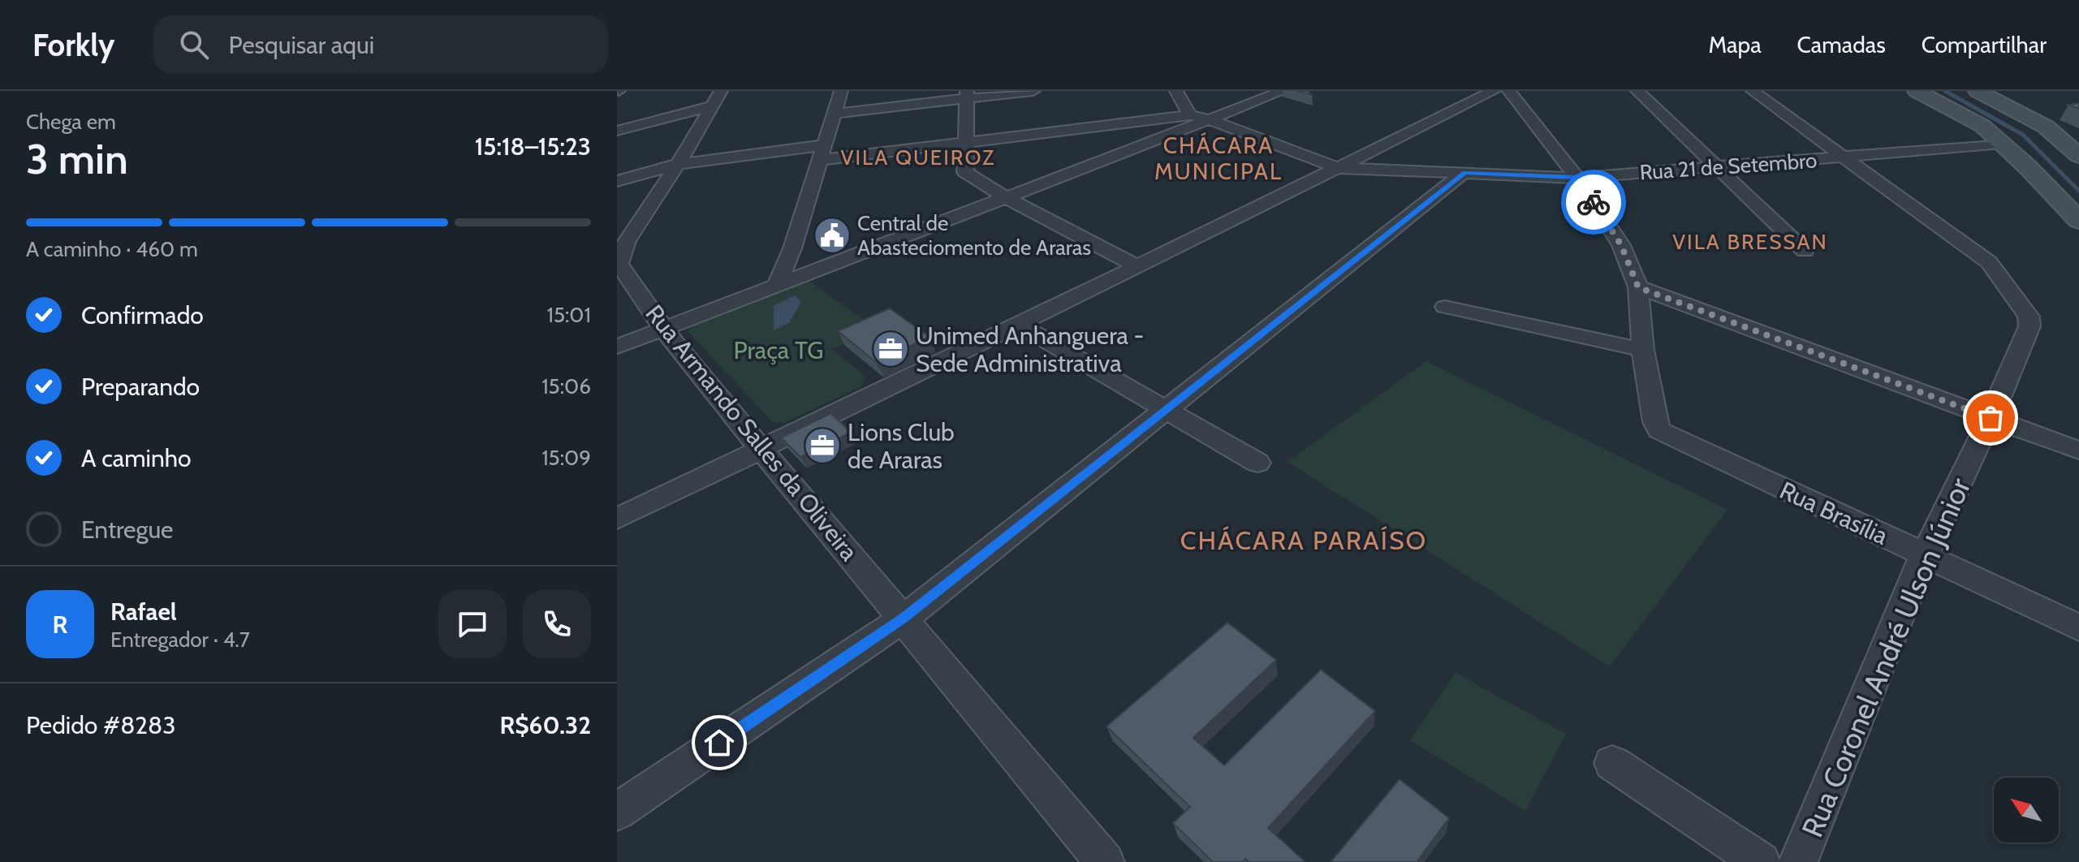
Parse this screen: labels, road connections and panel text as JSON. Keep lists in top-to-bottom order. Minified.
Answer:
{"streets":{"street":["Rua 21 de Setembro","Rua Armando Salles da Oliveira","Rua Brasília","Rua Coronel André Ulson Júnior"]},"crossings":[["Rua 21 de Setembro","Rua Coronel André Ulson Júnior"],["Rua Brasília","Rua Coronel André Ulson Júnior"]],"districts":["CHÁCARA MUNICIPAL","VILA QUEIROZ","VILA BRESSAN","CHÁCARA PARAÍSO"],"parks":["Praça TG"],"places":{"public building":["Central de Abasteciomento de Araras"],"office":["Unimed Anhanguera - Sede Administrativa","Lions Club de Araras"]},"north":"top left","page":{"header":"Forkly","search":"Pesquisar aqui","nav":["Mapa","Camadas","Compartilhar"],"heading":["3 min","Chega em","15:18–15:23"],"panel":["Rafael","Entregador · 4.7","Pedido #8283","R$60.32"],"bar":"A caminho · 460 m","list":[["Confirmado","15:01"],["Preparando","15:06"],["A caminho","15:09"],"Entregue"],"round":"R"}}
